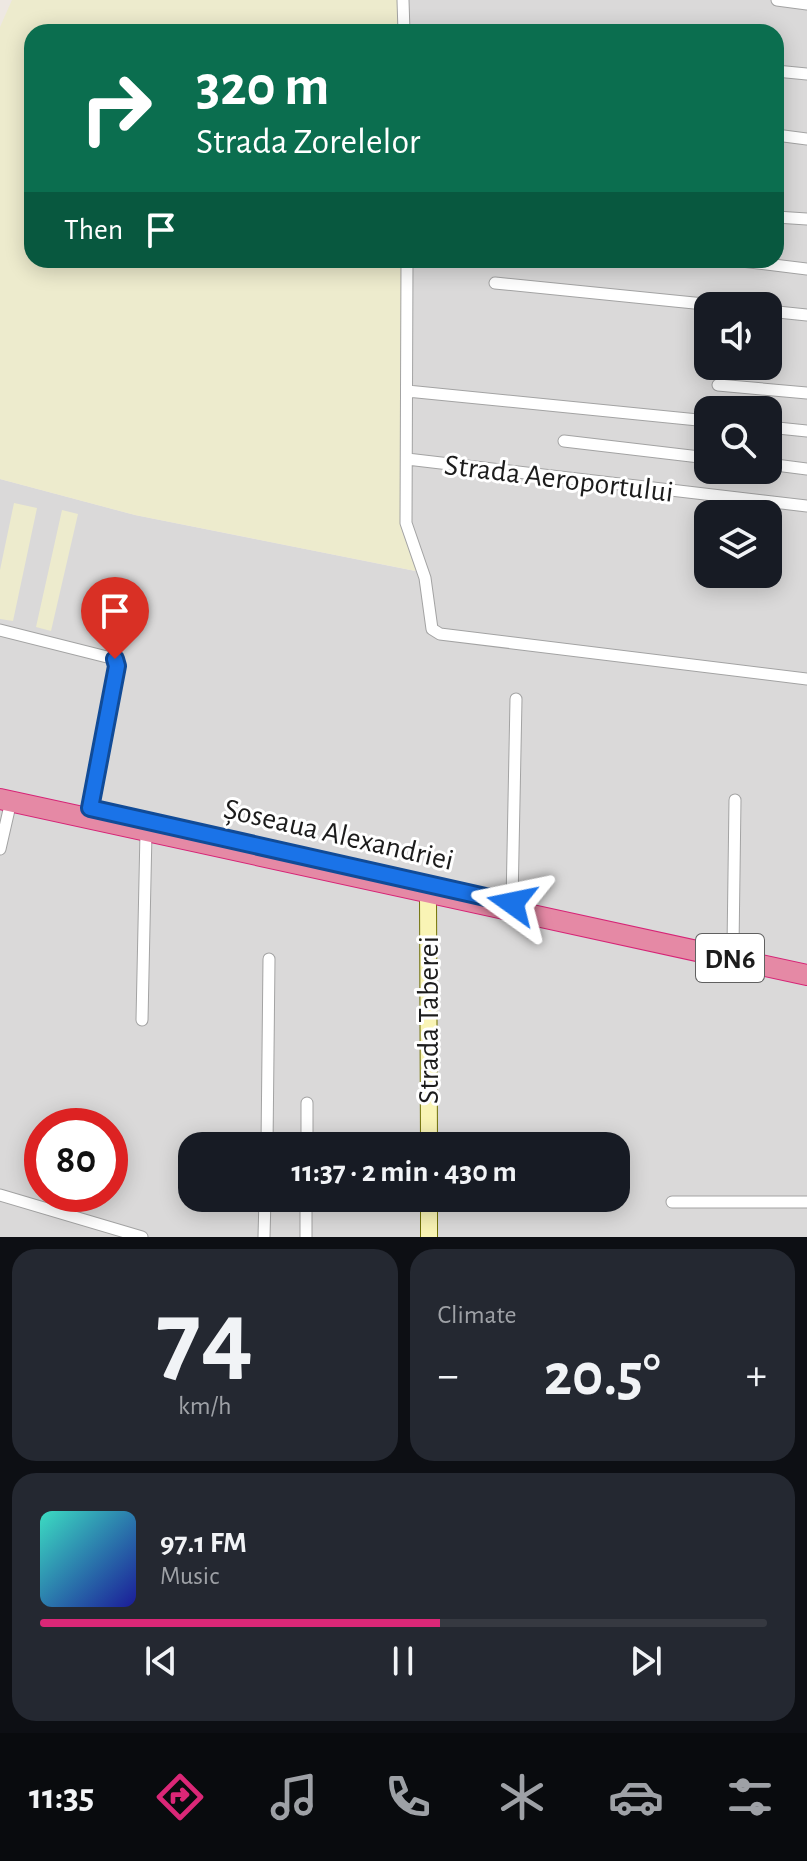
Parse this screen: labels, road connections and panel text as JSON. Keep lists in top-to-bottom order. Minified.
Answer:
{"streets":{"highway":["Șoseaua Alexandriei","DN6"],"street":["Strada Aeroportului","Strada Taberei"]},"crossings":[["Șoseaua Alexandriei","Strada Taberei"]],"page":{"turn":["320 m","Strada Zorelelor"],"then":"Then","limit":"80","trip":"11:37 · 2 min · 430 m","tile":[["74","km/h"],"Climate"],"heat":["−","20.5°","+"],"song":["97.1 FM","Music"],"tabs":"11:35"}}
